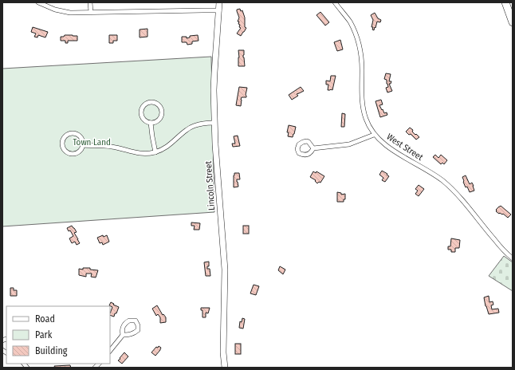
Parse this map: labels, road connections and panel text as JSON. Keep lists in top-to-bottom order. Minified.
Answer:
{"streets":{"main road":["Lincoln Street"],"street":["West Street"]},"parks":["Town Land"],"legend":["Road","Park","Building"]}
